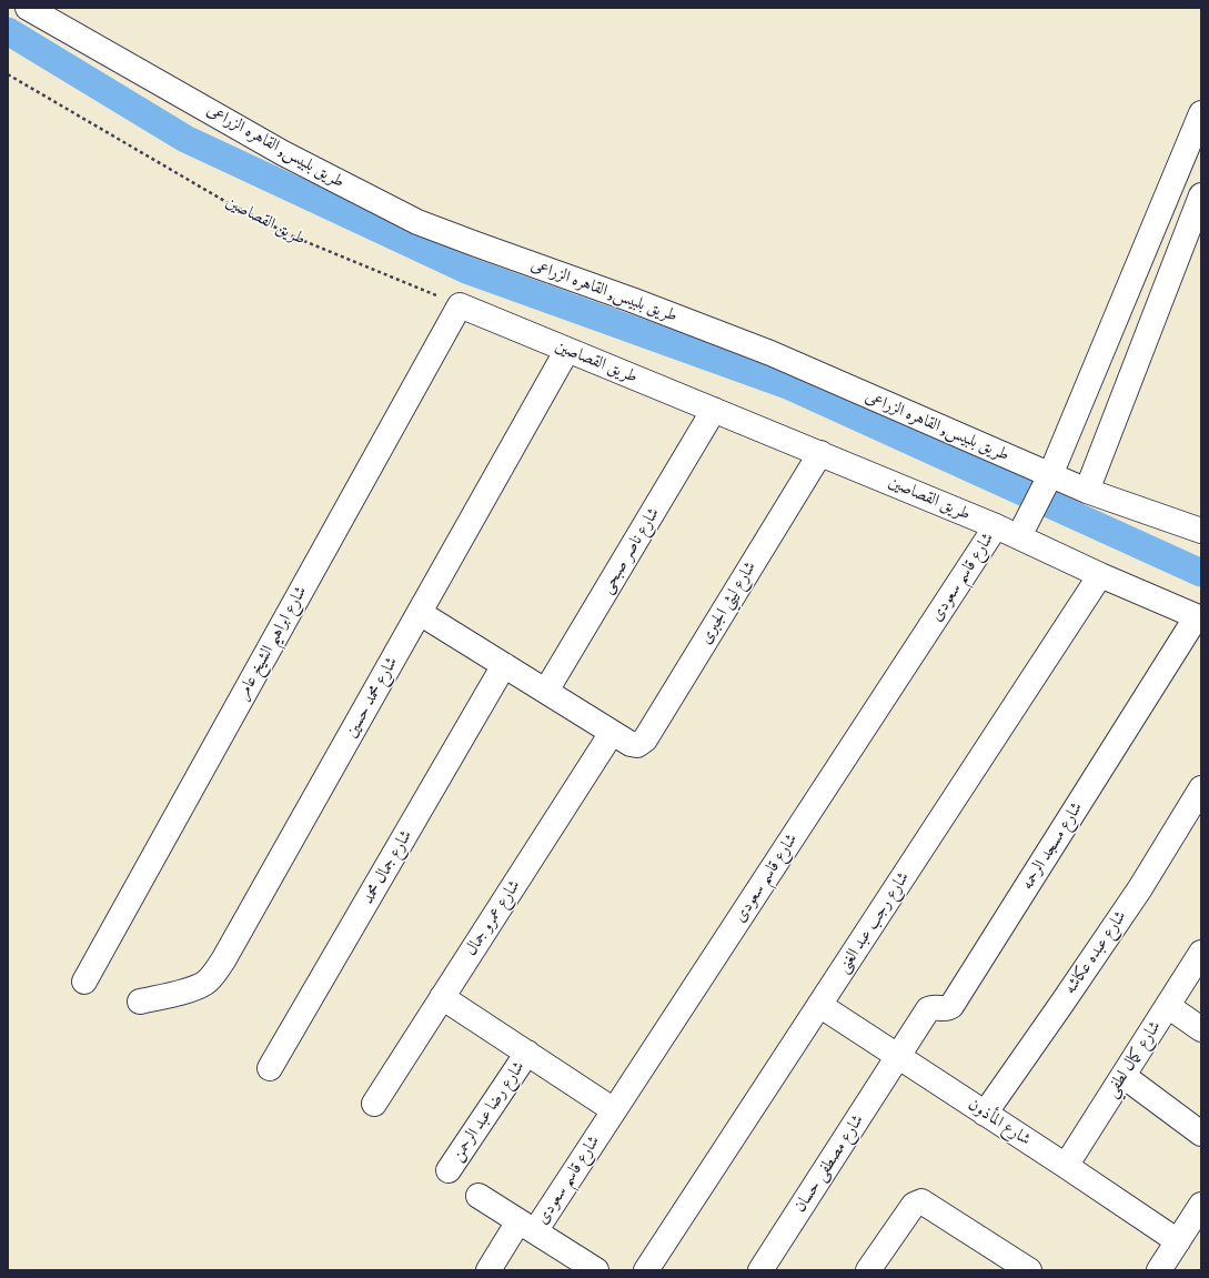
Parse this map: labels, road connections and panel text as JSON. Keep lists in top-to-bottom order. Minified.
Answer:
{"streets":{"street":["طريق بلبيس, القاهره الزراعى","طريق القصاصين","شارع ناصر صبحى","شارع قاسم سعودى","شارع ليثي الجبرى","شارع ابراهيم الشيخ عامر","شارع محمد حسين","شارع مسجد الرحمه","شارع جمال محمد","شارع عمرو جمال","شارع رجب عبد الغنى","شارع عبده عكاشه","شارع كمال لطفي","شارع رضا عبد الرحمن","شارع المأذون","شارع مصطفى حسان"]},"crossings":[["طريق القصاصين","شارع ناصر صبحى"],["طريق القصاصين","شارع قاسم سعودى"],["طريق القصاصين","شارع ليثي الجبرى"],["طريق القصاصين","شارع ابراهيم الشيخ عامر"],["طريق القصاصين","شارع محمد حسين"],["طريق القصاصين","شارع مسجد الرحمه"],["طريق القصاصين","شارع رجب عبد الغنى"],["شارع ليثي الجبرى","شارع عمرو جمال"],["شارع مسجد الرحمه","شارع المأذون"],["شارع مسجد الرحمه","شارع مصطفى حسان"],["شارع رجب عبد الغنى","شارع المأذون"],["شارع عبده عكاشه","شارع المأذون"],["شارع كمال لطفي","شارع المأذون"],["شارع المأذون","شارع مصطفى حسان"]]}
